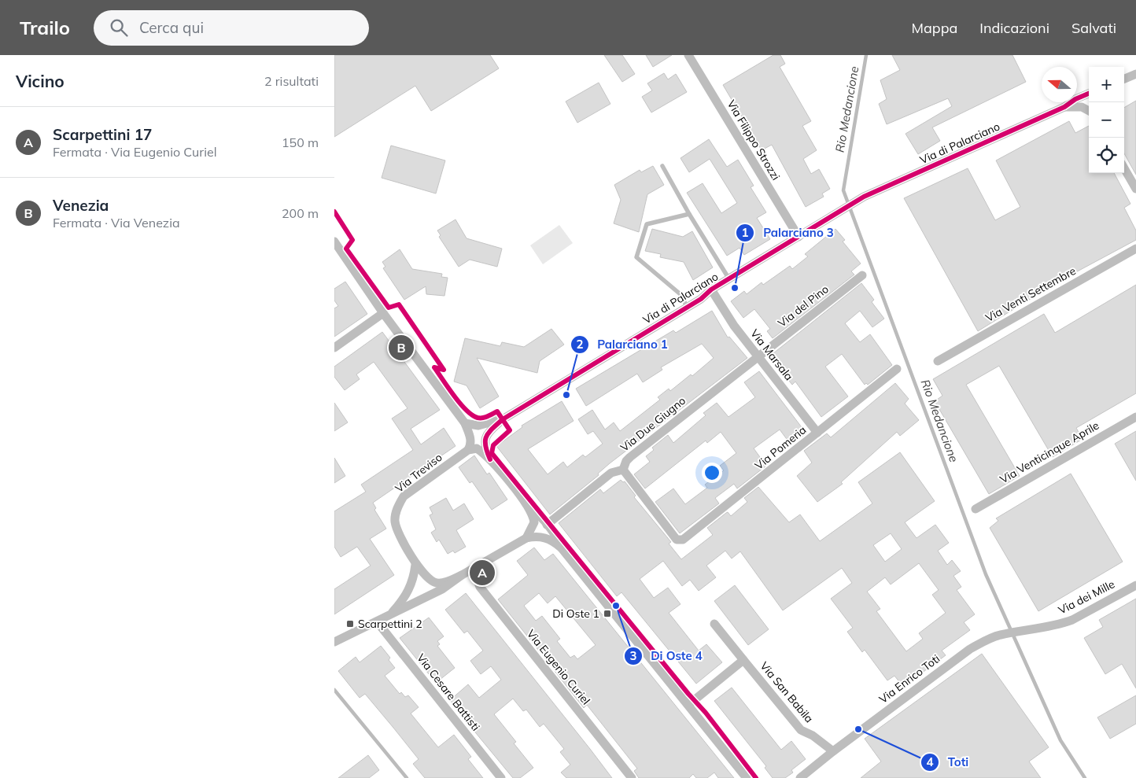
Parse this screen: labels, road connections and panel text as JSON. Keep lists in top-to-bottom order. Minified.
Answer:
{"streets":{"street":["Via Filippo Strozzi","Via di Palarciano","Via Venti Settembre","Via del Pino","Via Marsala","Via Due Giugno","Via Pomeria","Via Venticinque Aprile","Via Treviso","Via dei Mille","Via Eugenio Curiel","Via Enrico Toti","Via Cesare Battisti","Via San Babila"]},"crossings":[["Via Filippo Strozzi","Via di Palarciano"],["Via di Palarciano","Via Marsala"],["Via di Palarciano","Via Treviso"],["Via di Palarciano","Via Eugenio Curiel"],["Via del Pino","Via Marsala"],["Via del Pino","Via Due Giugno"],["Via Marsala","Via Due Giugno"],["Via Marsala","Via Pomeria"],["Via Due Giugno","Via Pomeria"],["Via Treviso","Via Eugenio Curiel"],["Via dei Mille","Via Enrico Toti"],["Via Enrico Toti","Via San Babila"]],"water":["Rio Medancione"],"places":{"other":["Palarciano 3","Palarciano 1","Di Oste 4","Toti"],"transit":["Di Oste 1","Scarpettini 2"]},"north":"left","page":{"header":"Trailo","search":"Cerca qui","nav":["Mappa","Indicazioni","Salvati"],"heading":["Vicino","2 risultati"],"map_buttons":["+","−"],"list":[{"mark":"A","name":"Scarpettini 17","note":"Fermata · Via Eugenio Curiel","value":"150 m"},{"mark":"B","name":"Venezia","note":"Fermata · Via Venezia","value":"200 m"}],"pins":["B","A"]}}
